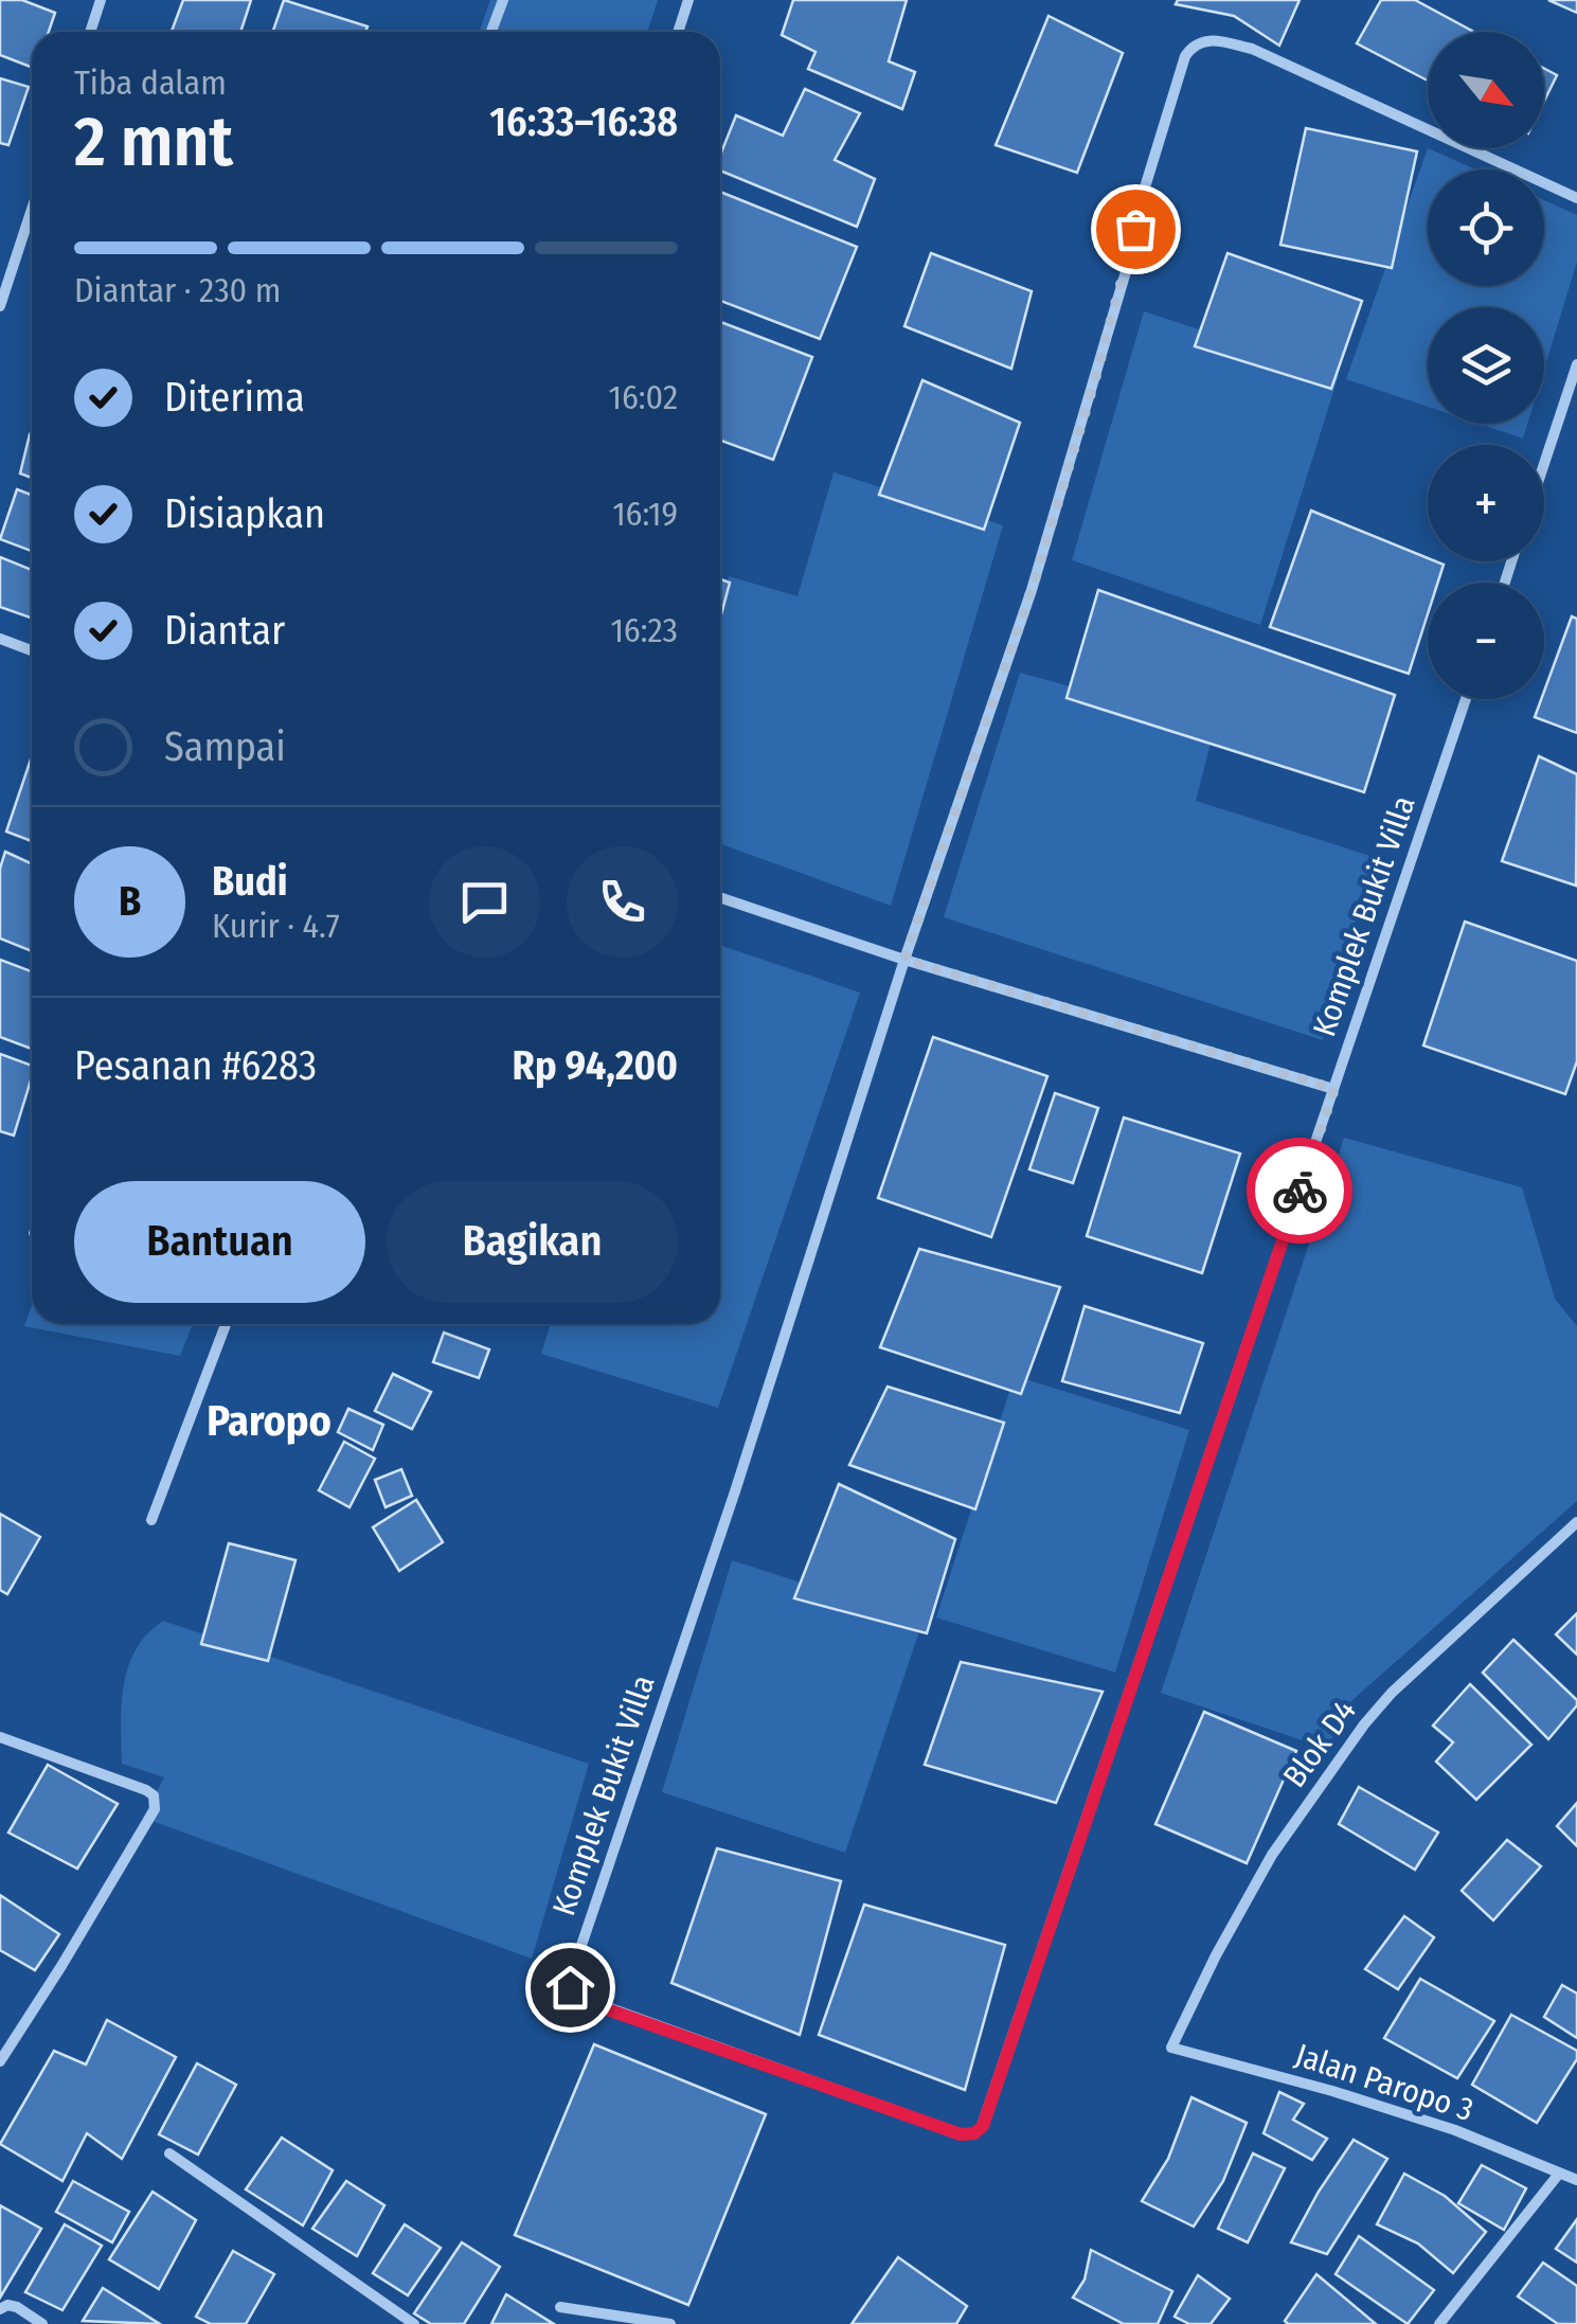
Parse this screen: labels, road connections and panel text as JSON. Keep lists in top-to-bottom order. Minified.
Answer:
{"streets":{"street":["Komplek Bukit Villa","Blok D4","Jalan Paropo 3"]},"crossings":[["Blok D4","Jalan Paropo 3"]],"districts":["Paropo"],"north":"bottom right","page":{"map_buttons":["+","−"],"heading":["2 mnt","Tiba dalam","16:33–16:38"],"panel":["Budi","Kurir · 4.7","Pesanan #6283","Rp 94,200"],"bar":"Diantar · 230 m","list":[["Diterima","16:02"],["Disiapkan","16:19"],["Diantar","16:23"],"Sampai"],"round":"B","buttons":["Bantuan","Bagikan"]}}
